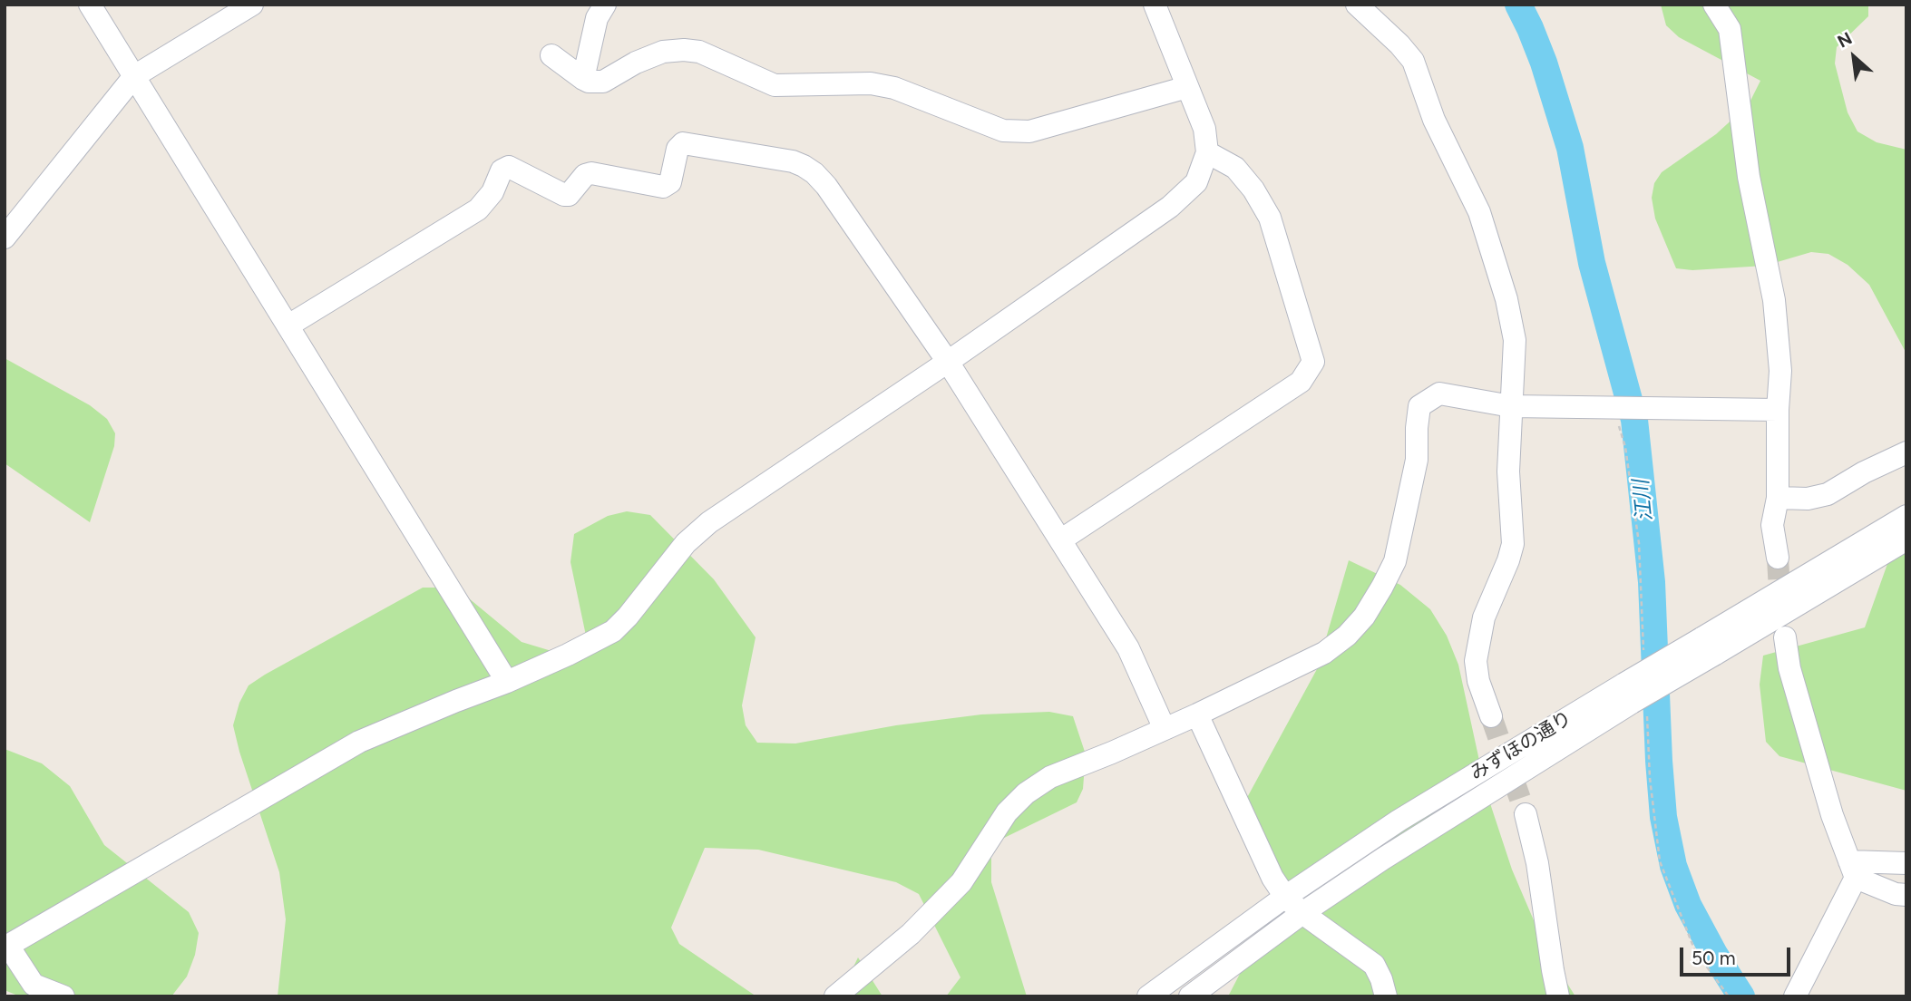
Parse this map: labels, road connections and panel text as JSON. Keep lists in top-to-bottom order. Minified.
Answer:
{"streets":{"street":["みずほの通り"]},"water":["江川"],"scale_bar":"50 m","north":"top left"}
